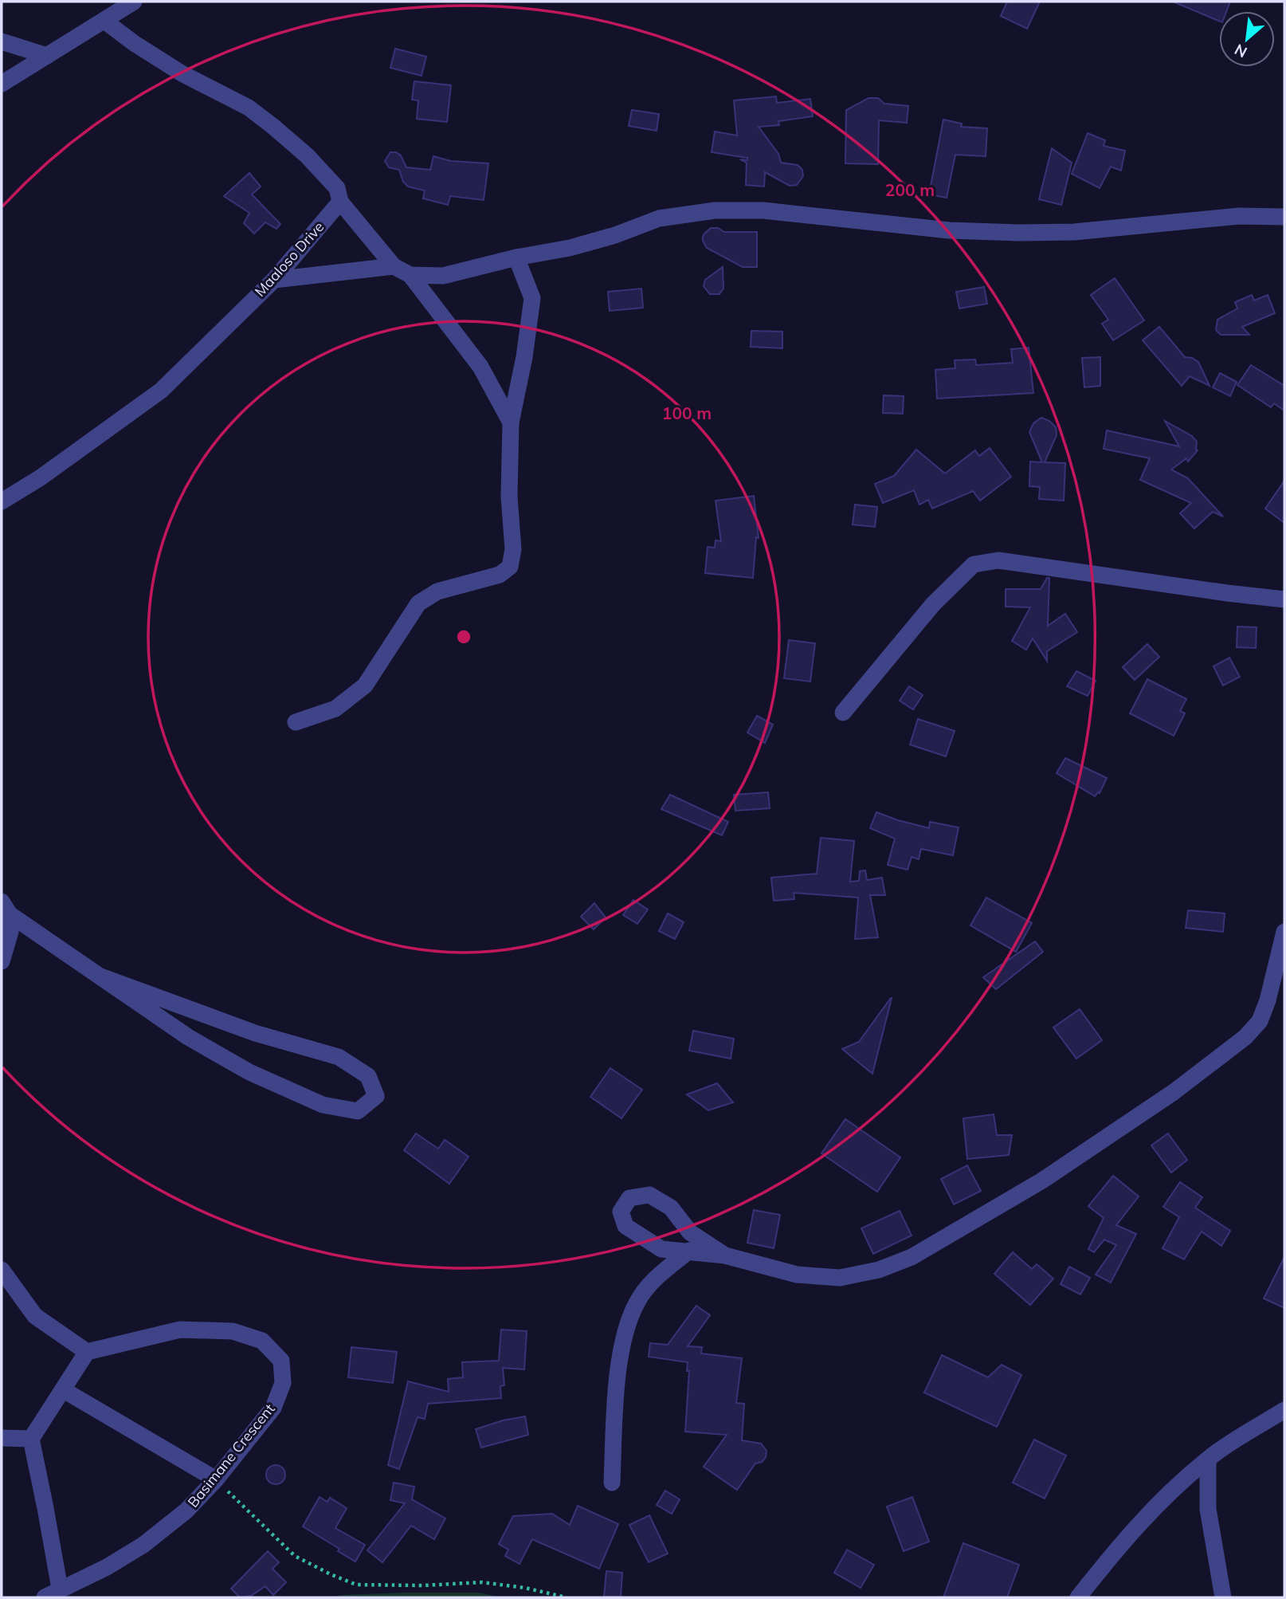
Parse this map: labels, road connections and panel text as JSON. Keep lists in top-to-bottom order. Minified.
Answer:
{"streets":{"street":["Maaloso Drive","Basimane Crescent"]},"north":"bottom left","rings":["200 m","100 m"]}
